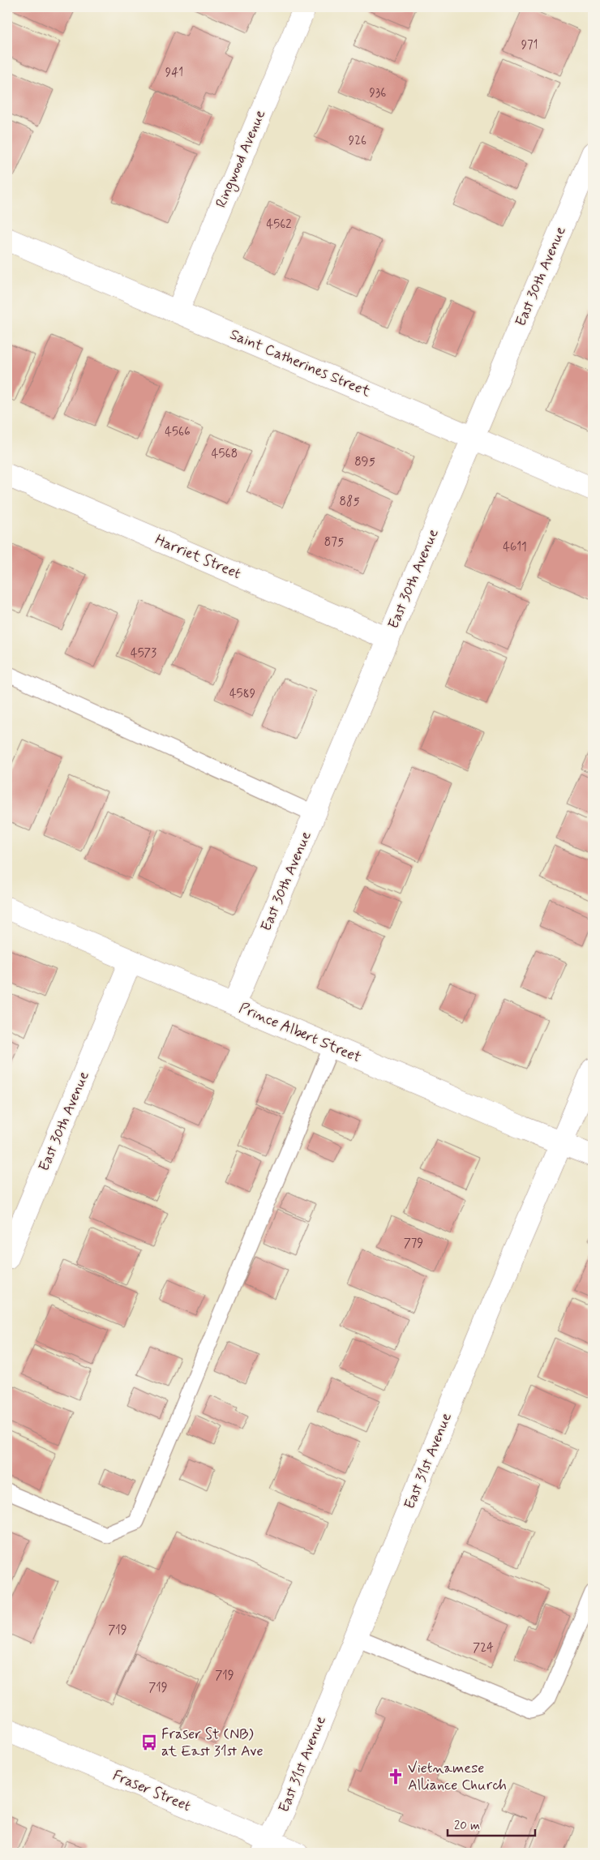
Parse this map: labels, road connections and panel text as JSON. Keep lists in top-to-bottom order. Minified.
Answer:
{"streets":{"street":["Ringwood Avenue","East 30th Avenue","Saint Catherines Street","Harriet Street","Prince Albert Street","East 31st Avenue","Fraser Street"]},"crossings":[["Ringwood Avenue","Saint Catherines Street"],["East 30th Avenue","Saint Catherines Street"],["East 30th Avenue","Harriet Street"],["East 30th Avenue","Prince Albert Street"],["Prince Albert Street","East 31st Avenue"],["East 31st Avenue","Fraser Street"]],"places":{"bus stop":["Fraser St (NB) at East 31st Ave"],"church":["Vietnamese Alliance Church"]},"house_numbers":["971","941","936","926","4562","4566","4568","895","885","875","4611","4573","4589","779","719","724","719","719"],"scale_bar":"20 m"}
